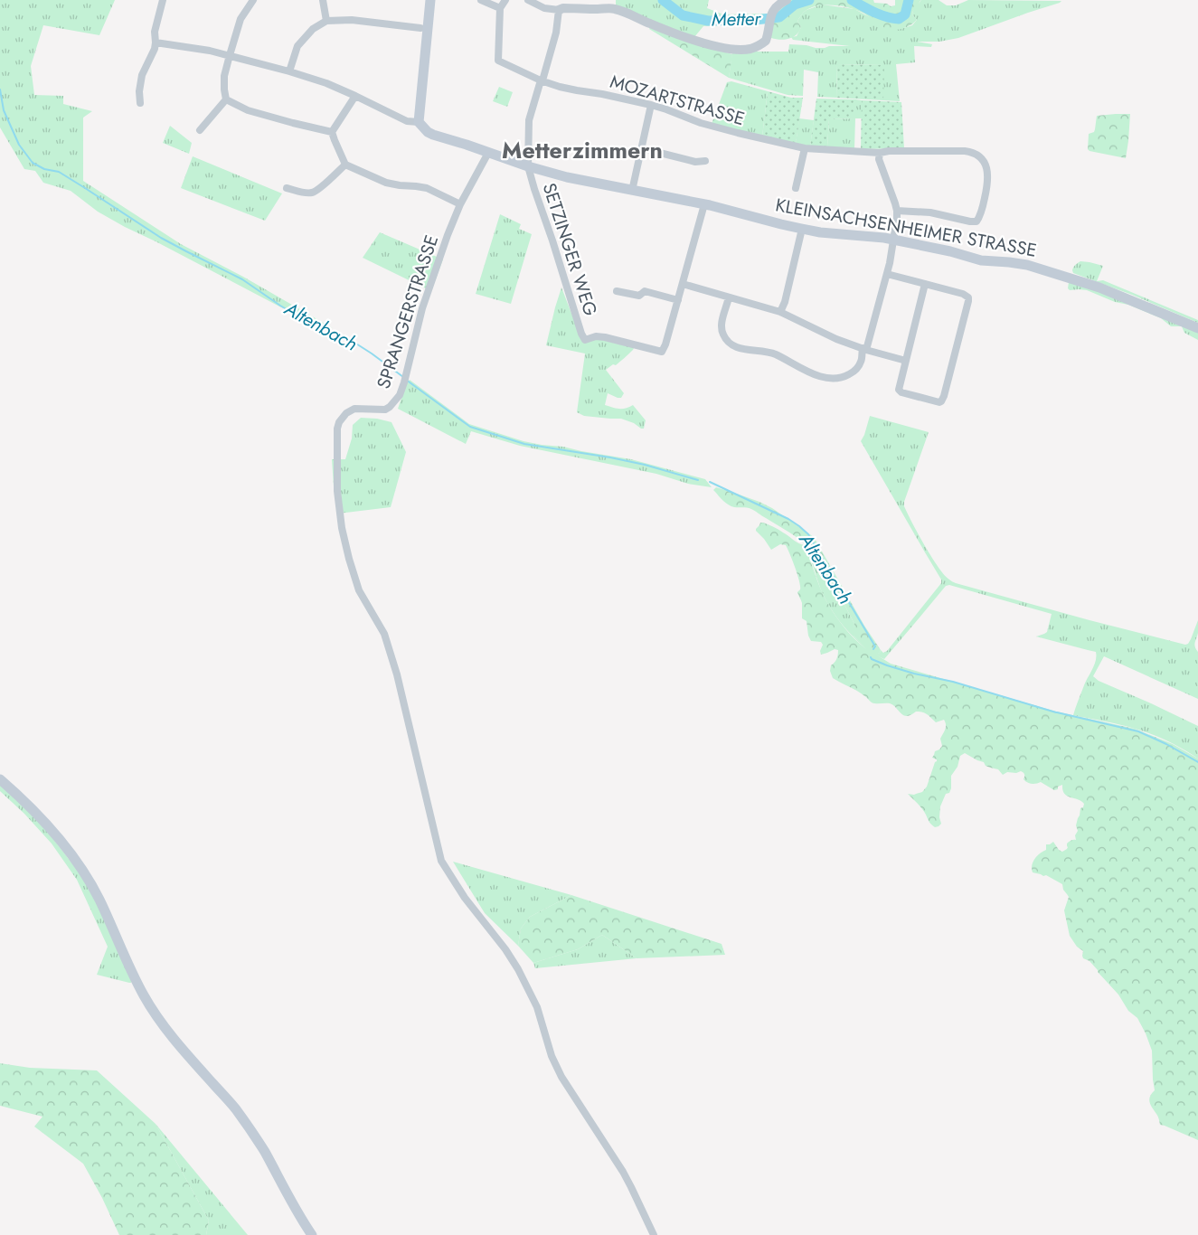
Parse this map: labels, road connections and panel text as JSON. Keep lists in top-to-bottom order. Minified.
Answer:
{"streets":{"main road":["KLEINSACHSENHEIMER STRASSE"],"street":["MOZARTSTRASSE","SETZINGER WEG","SPRANGERSTRASSE"]},"crossings":[["KLEINSACHSENHEIMER STRASSE","SETZINGER WEG"],["KLEINSACHSENHEIMER STRASSE","SPRANGERSTRASSE"]],"districts":["Metterzimmern"],"water":["Metter","Altenbach"]}
